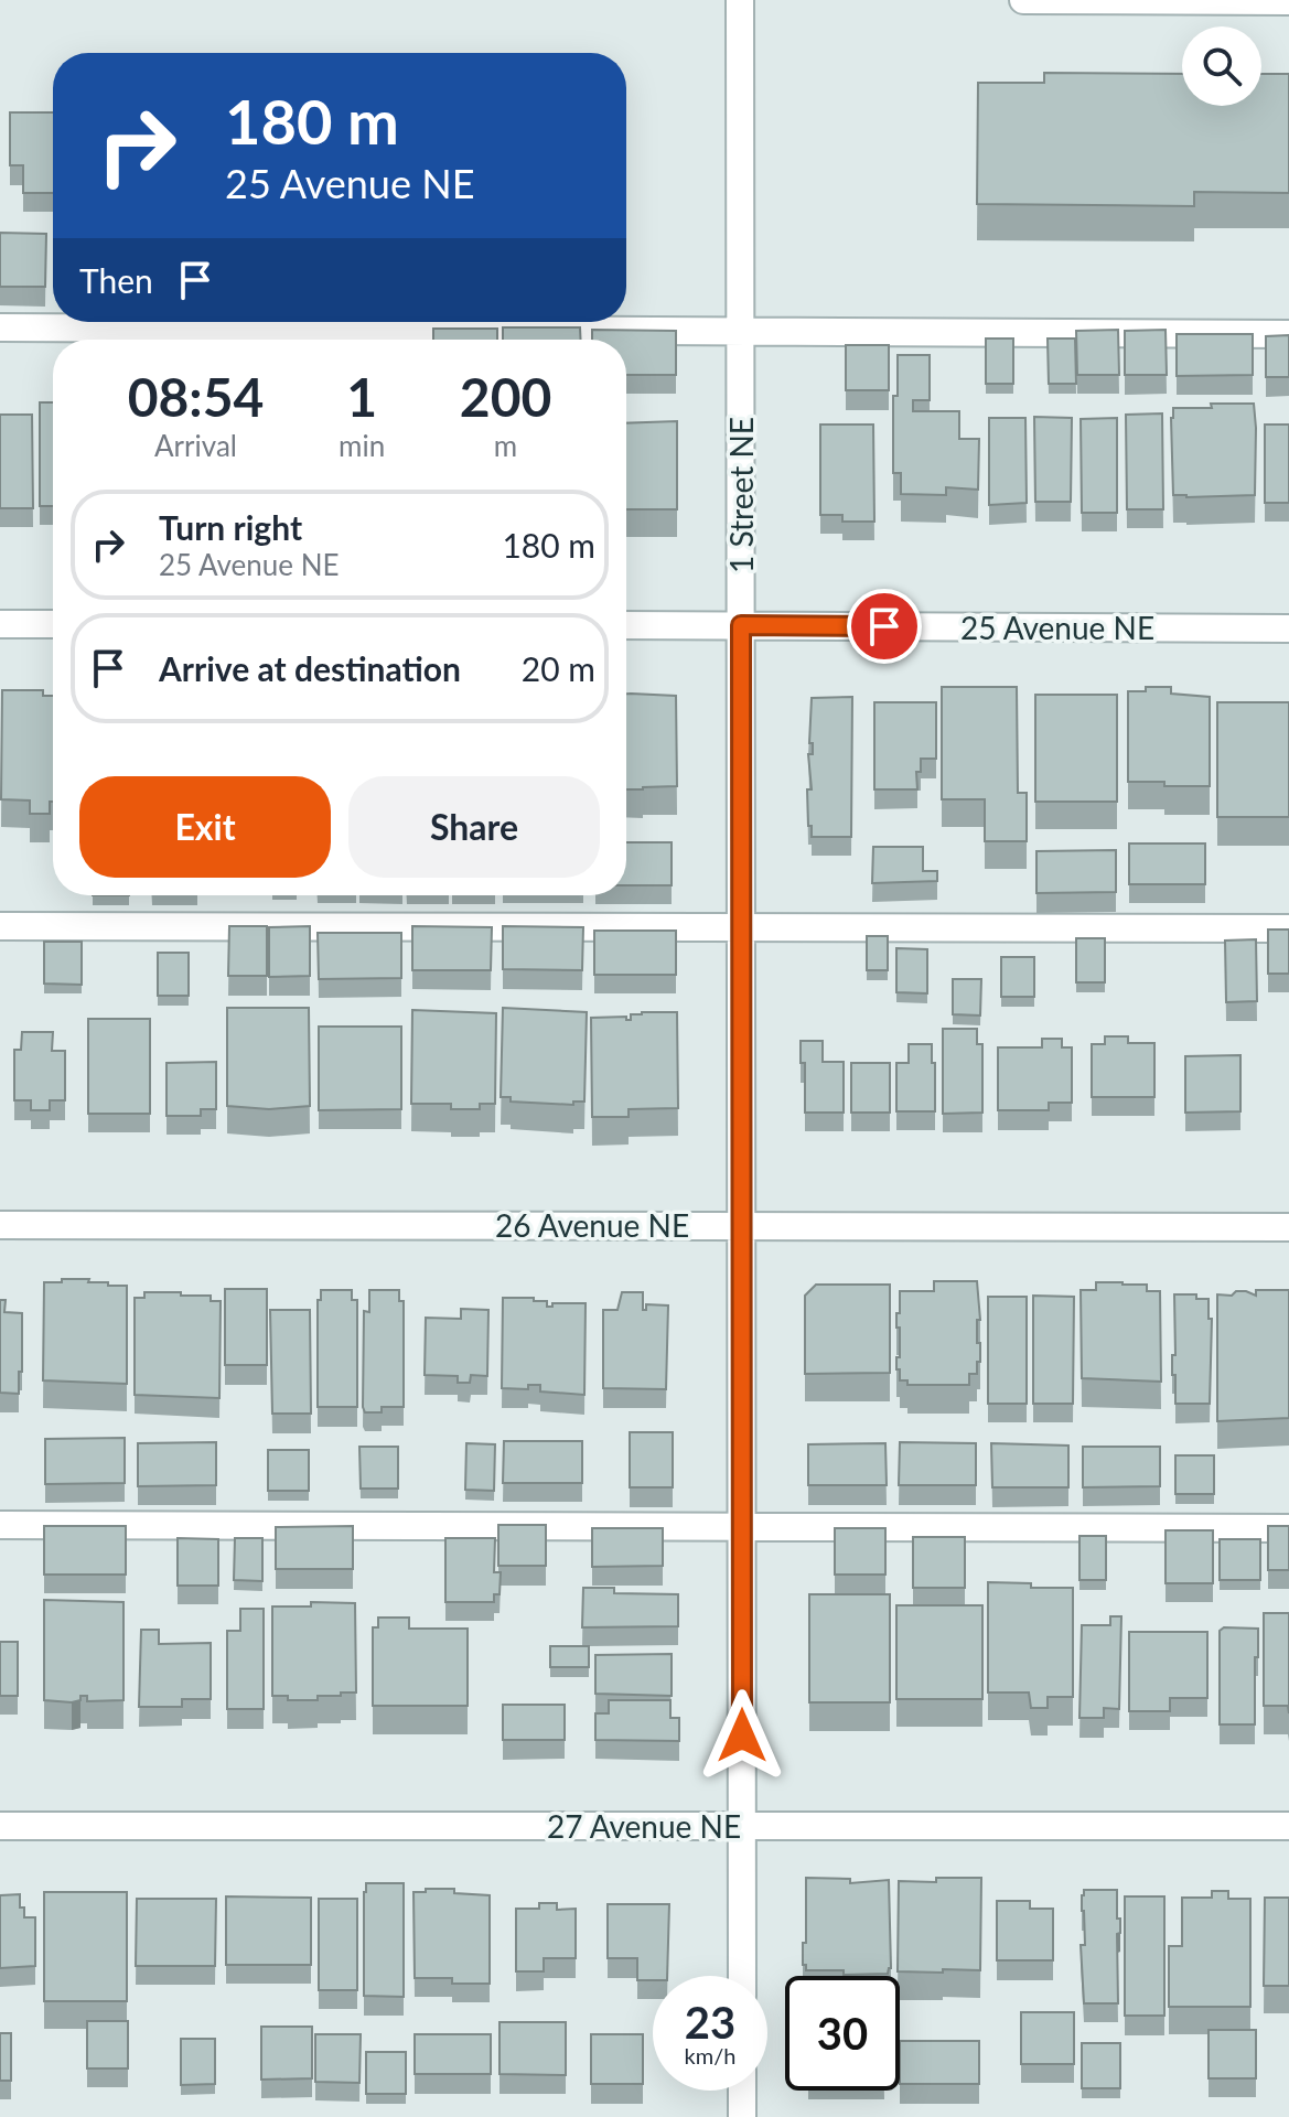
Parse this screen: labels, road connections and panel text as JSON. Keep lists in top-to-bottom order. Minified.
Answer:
{"streets":{"street":["1 Street NE","25 Avenue NE","26 Avenue NE","27 Avenue NE"]},"crossings":[["1 Street NE","25 Avenue NE"],["1 Street NE","26 Avenue NE"],["1 Street NE","27 Avenue NE"]],"page":{"turn":["180 m","25 Avenue NE"],"then":"Then","eta":["08:54","Arrival","1","min","200","m"],"list":[{"name":"Turn right","note":"25 Avenue NE","value":"180 m"},{"name":"Arrive at destination","value":"20 m"}],"buttons":["Exit","Share"],"speed":"23 km/h","limit":"30"}}
